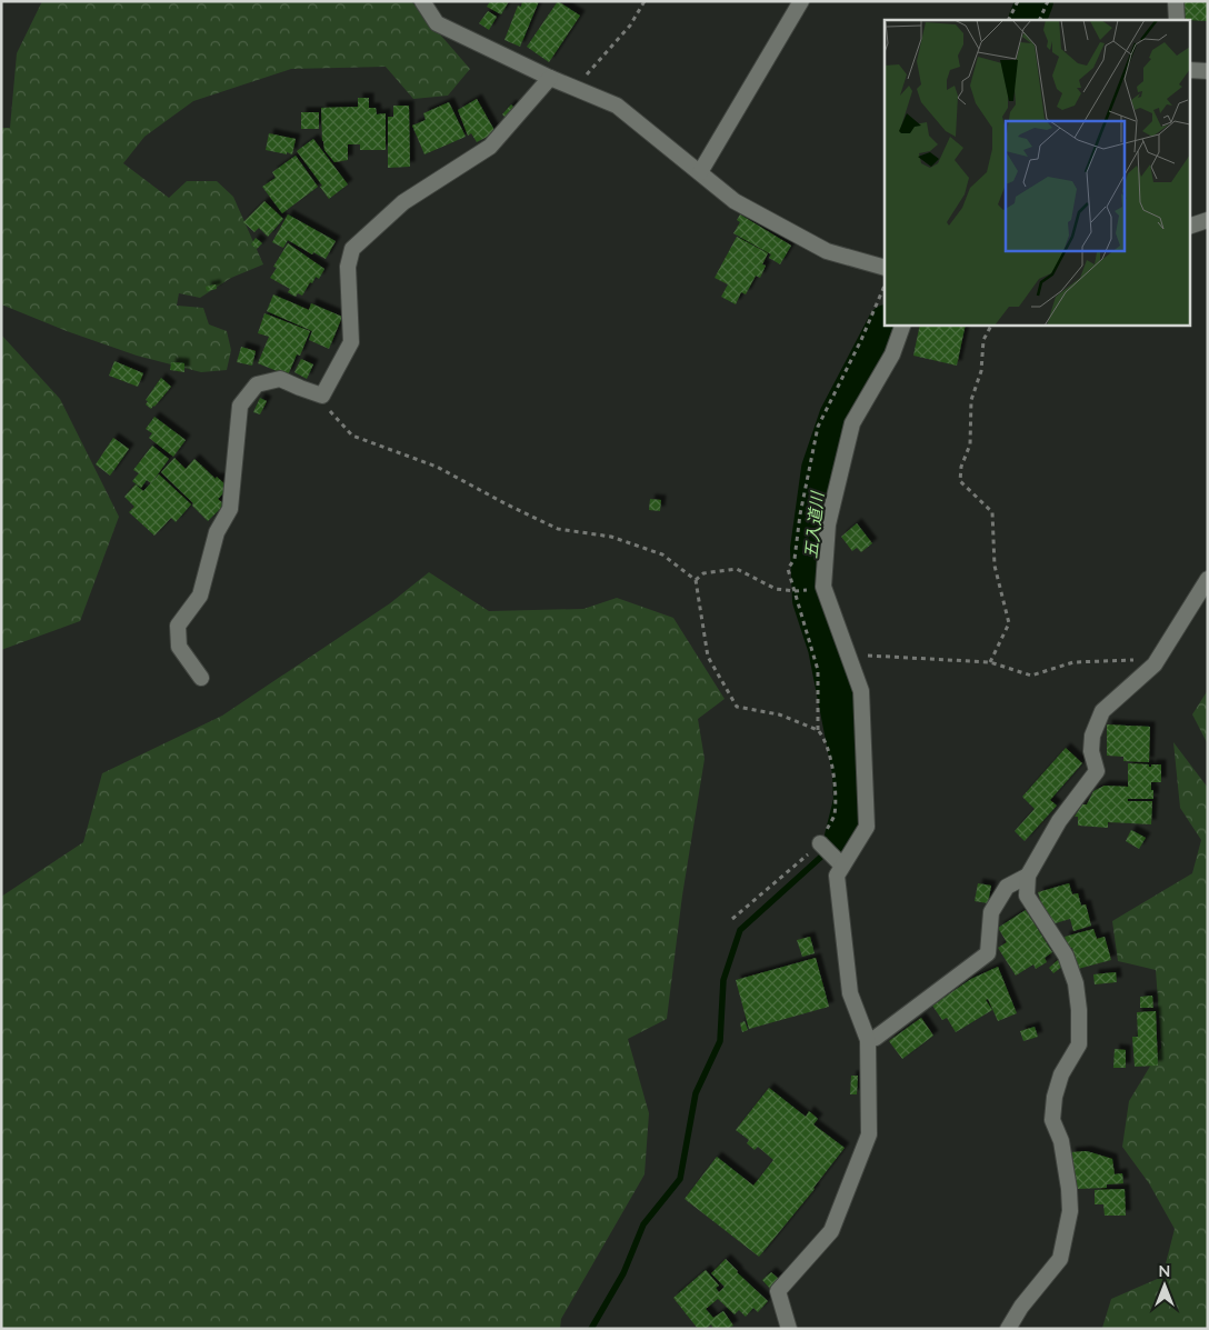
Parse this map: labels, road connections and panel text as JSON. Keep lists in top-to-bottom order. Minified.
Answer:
{"water":["五入道川"],"north":"top"}
